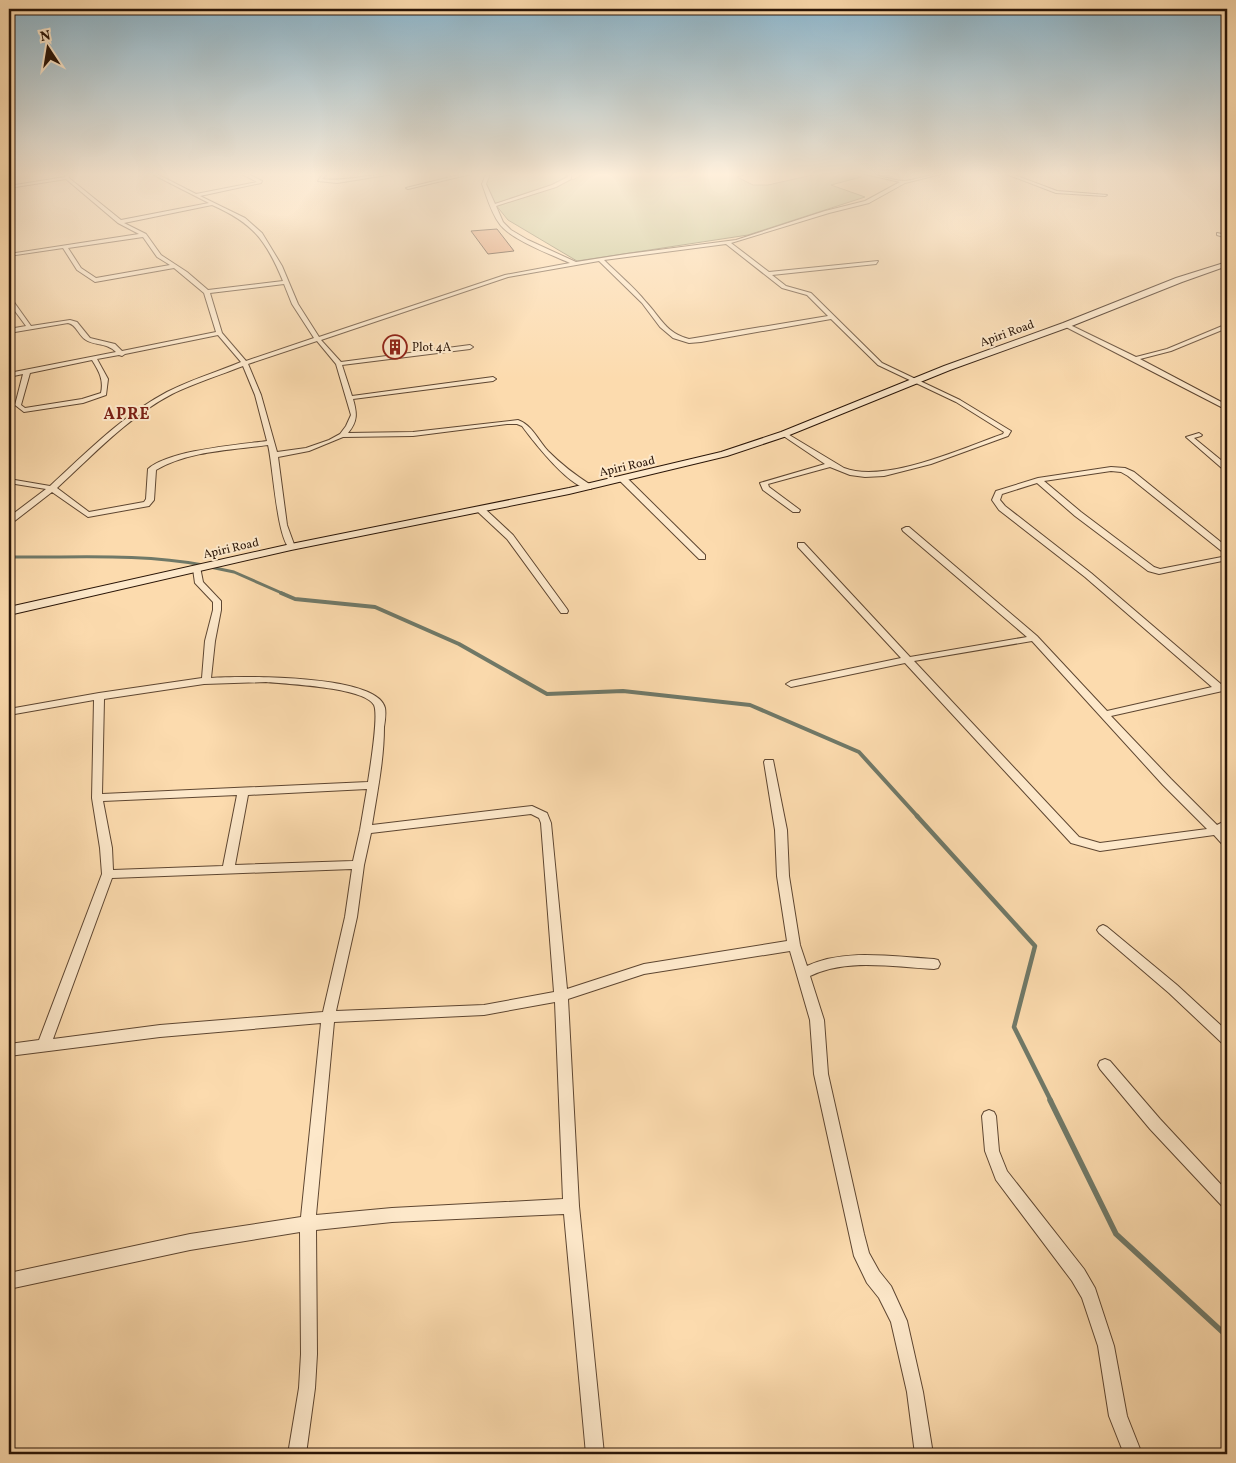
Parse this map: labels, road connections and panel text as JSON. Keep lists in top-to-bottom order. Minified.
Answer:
{"streets":{"street":["Apiri Road"]},"districts":["APRE"],"places":{"building":["Plot 4A"]},"north":"top"}
